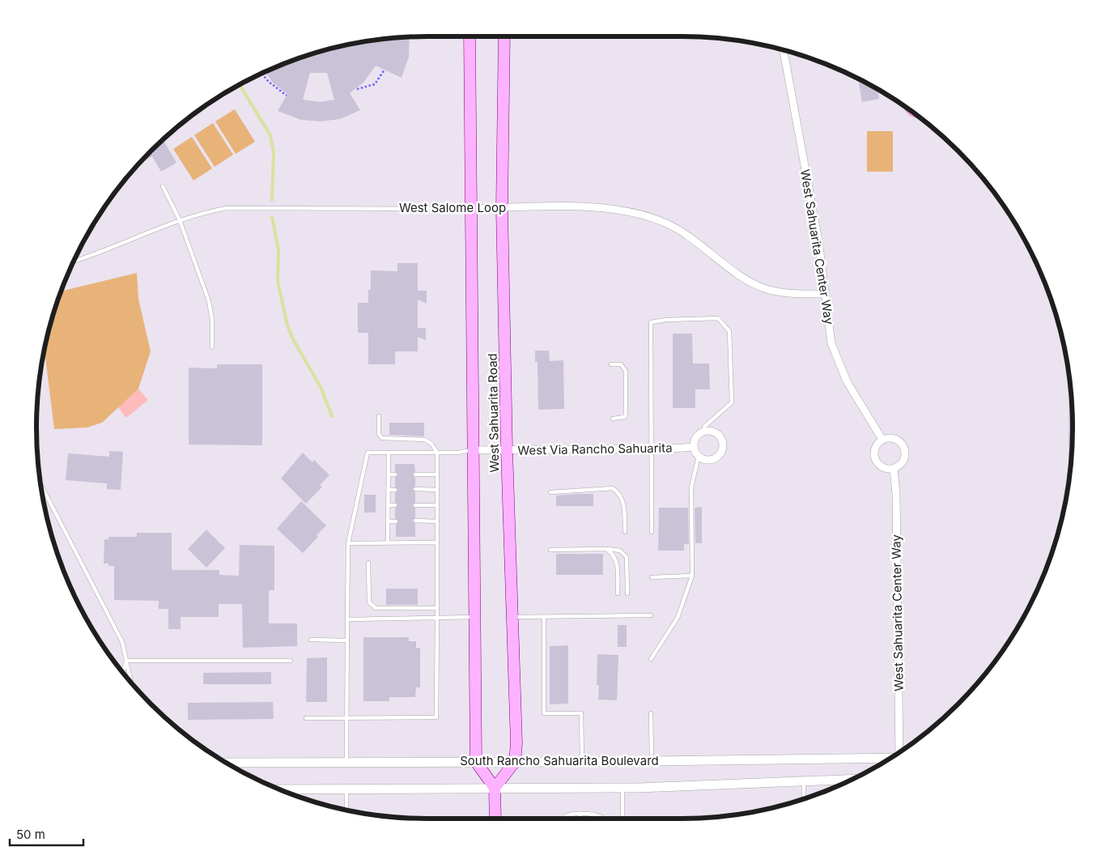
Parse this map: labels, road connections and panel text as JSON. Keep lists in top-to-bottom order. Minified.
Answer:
{"streets":{"main road":["West Sahuarita Road"],"street":["West Salome Loop","West Sahuarita Center Way","West Via Rancho Sahuarita","South Rancho Sahuarita Boulevard"]},"crossings":[["West Salome Loop","West Sahuarita Center Way"],["West Salome Loop","West Sahuarita Road"],["West Sahuarita Road","West Via Rancho Sahuarita"],["West Sahuarita Road","South Rancho Sahuarita Boulevard"]],"scale_bar":"50 m"}
